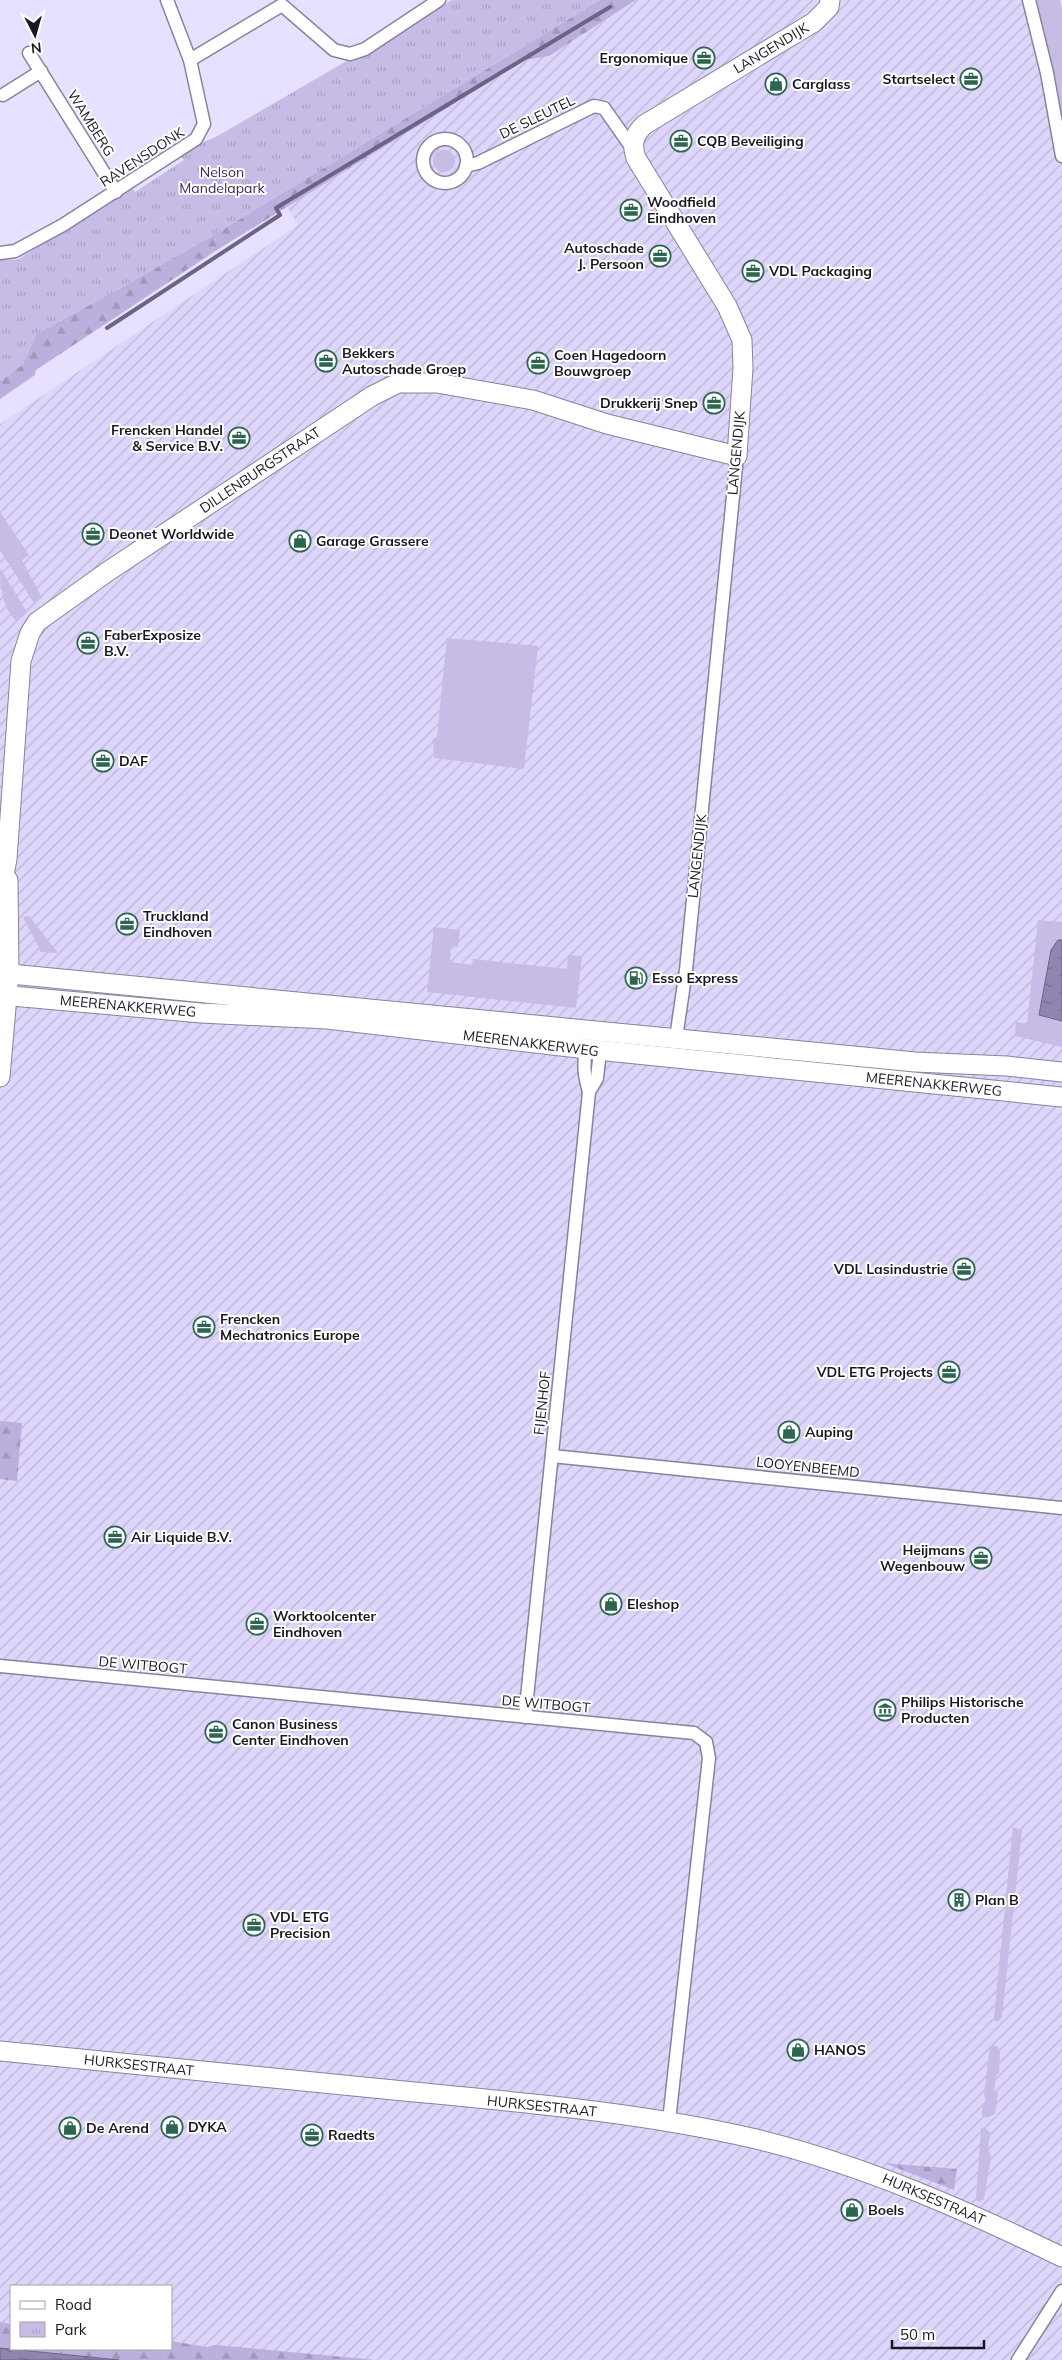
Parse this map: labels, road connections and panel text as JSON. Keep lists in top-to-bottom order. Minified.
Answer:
{"streets":{"street":["LANGENDIJK","DE SLEUTEL","WAMBERG","RAVENSDONK","DILLENBURGSTRAAT","MEERENAKKERWEG","FIJENHOF","LOOYENBEEMD","DE WITBOGT","HURKSESTRAAT"]},"crossings":[["LANGENDIJK","DE SLEUTEL"],["LANGENDIJK","DILLENBURGSTRAAT"],["LANGENDIJK","MEERENAKKERWEG"],["WAMBERG","RAVENSDONK"],["DILLENBURGSTRAAT","MEERENAKKERWEG"],["MEERENAKKERWEG","FIJENHOF"],["FIJENHOF","LOOYENBEEMD"],["FIJENHOF","DE WITBOGT"],["DE WITBOGT","HURKSESTRAAT"]],"parks":["Nelson Mandelapark"],"places":{"office":["Ergonomique","Startselect","CQB Beveiliging","Woodfield Eindhoven","Autoschade J. Persoon","VDL Packaging","Bekkers Autoschade Groep","Coen Hagedoorn Bouwgroep","Drukkerij Snep","Frencken Handel & Service B.V.","Deonet Worldwide","FaberExposize B.V.","DAF","Truckland Eindhoven","VDL Lasindustrie","Frencken Mechatronics Europe","VDL ETG Projects","Air Liquide B.V.","Heijmans Wegenbouw","Worktoolcenter Eindhoven","Canon Business Center Eindhoven","VDL ETG Precision","Raedts"],"shop":["Carglass","Garage Grassere","Auping","Eleshop","HANOS","DYKA","De Arend","Boels"],"fuel station":["Esso Express"],"museum":["Philips Historische Producten"],"building":["Plan B"]},"legend":["Road","Park"],"scale_bar":"50 m","north":"bottom"}
